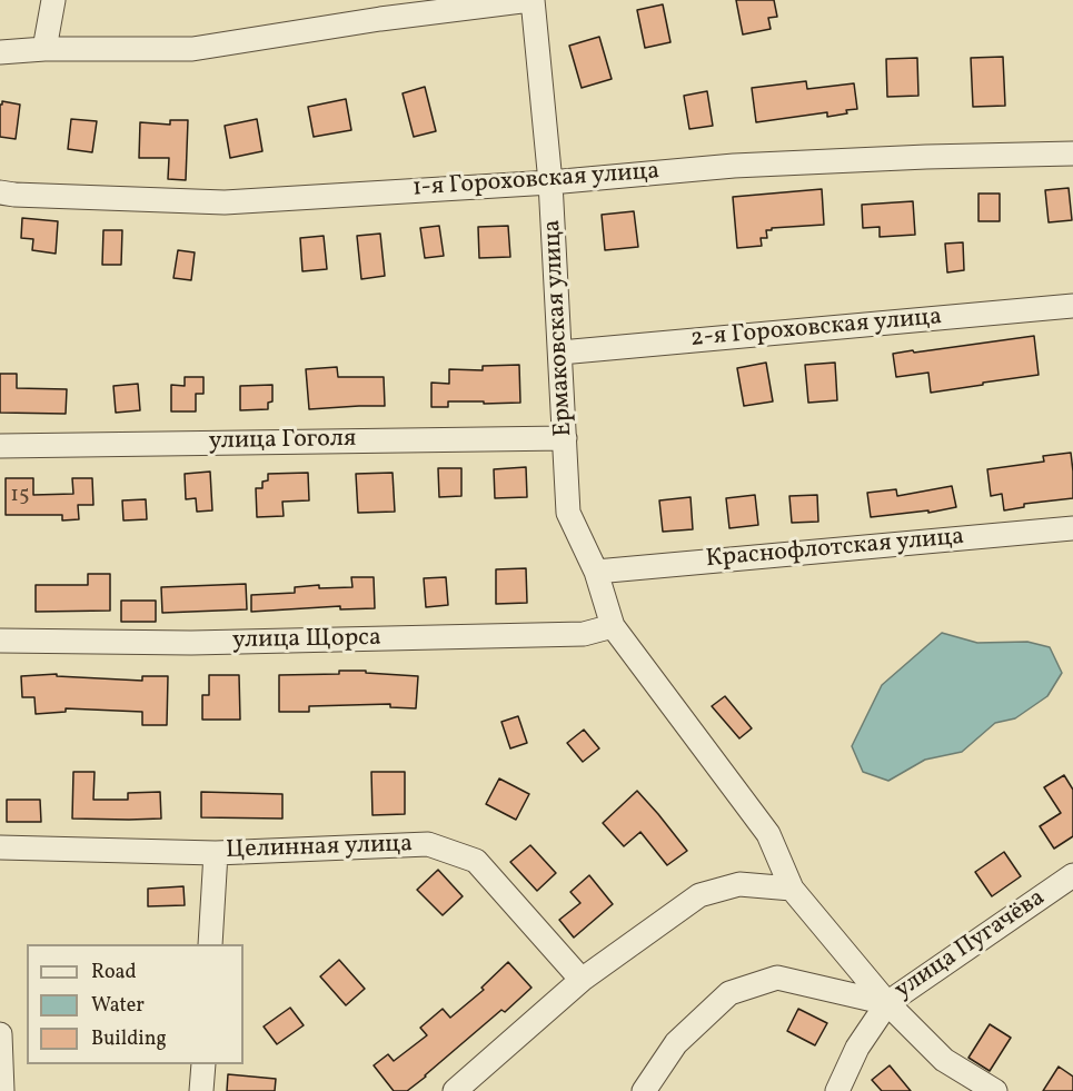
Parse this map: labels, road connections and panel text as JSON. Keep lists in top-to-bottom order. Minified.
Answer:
{"streets":{"street":["1-я Гороховская улица","Ермаковская улица","2-я Гороховская улица","улица Гоголя","Краснофлотская улица","улица Щорса","Целинная улица","улица Пугачёва"]},"crossings":[["1-я Гороховская улица","Ермаковская улица"],["Ермаковская улица","2-я Гороховская улица"],["Ермаковская улица","улица Гоголя"],["Ермаковская улица","Краснофлотская улица"]],"house_numbers":["15"],"legend":["Road","Water","Building"]}
